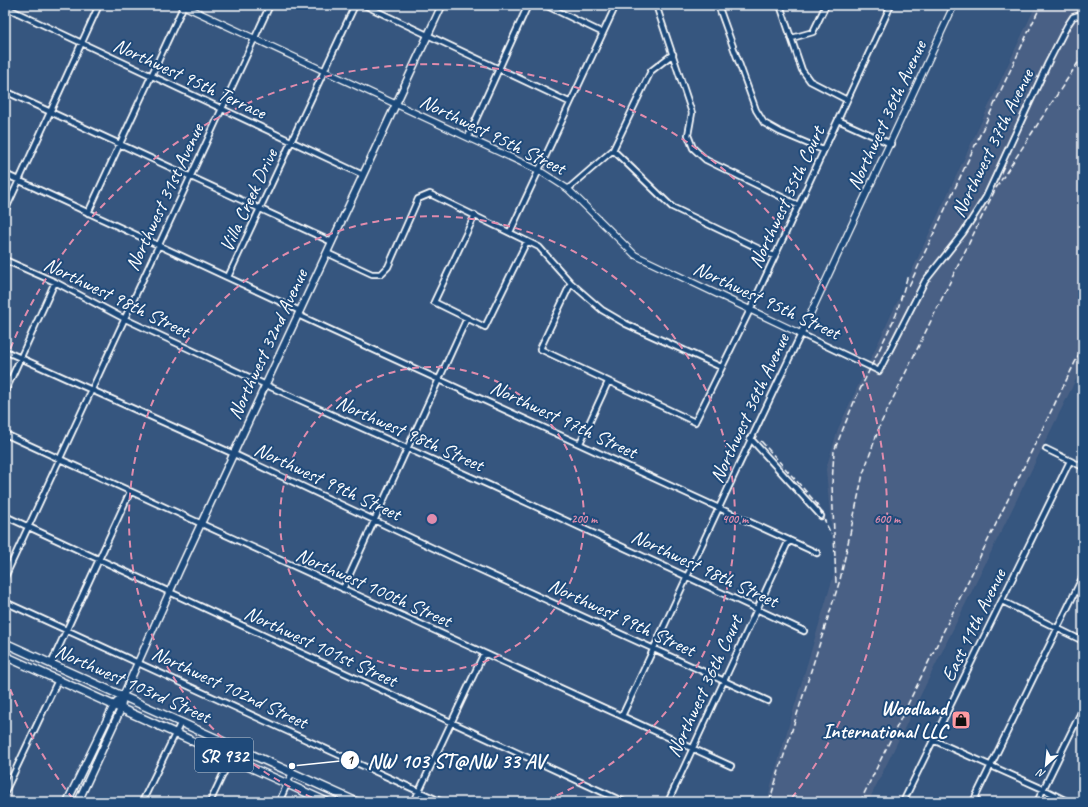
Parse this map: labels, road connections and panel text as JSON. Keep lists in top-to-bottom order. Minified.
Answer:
{"streets":{"main road":["Northwest 32nd Avenue","Northwest 103rd Street","SR 932"],"street":["Northwest 95th Terrace","Northwest 36th Avenue","Northwest 95th Street","Northwest 37th Avenue","Northwest 31st Avenue","Northwest 35th Court","Villa Creek Drive","Northwest 98th Street","Northwest 97th Street","Northwest 99th Street","Northwest 100th Street","East 11th Avenue","Northwest 101st Street","Northwest 36th Court","Northwest 102nd Street"]},"crossings":[["Northwest 95th Terrace","Northwest 31st Avenue"],["Northwest 95th Terrace","Villa Creek Drive"],["Northwest 95th Terrace","Northwest 32nd Avenue"],["Northwest 36th Avenue","Northwest 95th Street"],["Northwest 36th Avenue","Northwest 98th Street"],["Northwest 36th Avenue","Northwest 97th Street"],["Northwest 36th Avenue","Northwest 99th Street"],["Northwest 36th Avenue","Northwest 100th Street"],["Northwest 95th Street","Northwest 37th Avenue"],["Northwest 95th Street","Northwest 31st Avenue"],["Northwest 95th Street","Northwest 35th Court"],["Northwest 95th Street","Villa Creek Drive"],["Northwest 95th Street","Northwest 32nd Avenue"],["Northwest 31st Avenue","Northwest 98th Street"],["Northwest 31st Avenue","Northwest 97th Street"],["Northwest 31st Avenue","Northwest 99th Street"],["Northwest 31st Avenue","Northwest 100th Street"],["Northwest 31st Avenue","Northwest 101st Street"],["Villa Creek Drive","Northwest 97th Street"],["Northwest 98th Street","Northwest 32nd Avenue"],["Northwest 98th Street","Northwest 36th Court"],["Northwest 32nd Avenue","Northwest 97th Street"],["Northwest 32nd Avenue","Northwest 99th Street"],["Northwest 32nd Avenue","Northwest 100th Street"],["Northwest 32nd Avenue","Northwest 101st Street"],["Northwest 32nd Avenue","Northwest 103rd Street"],["Northwest 32nd Avenue","Northwest 102nd Street"],["Northwest 97th Street","Northwest 36th Court"],["Northwest 99th Street","Northwest 36th Court"],["Northwest 100th Street","Northwest 36th Court"]],"places":{"shop":["Woodland International LLC"],"other":["NW 103 ST@NW 33 AV"]},"north":"bottom left","rings":["200 m","400 m","600 m"]}
